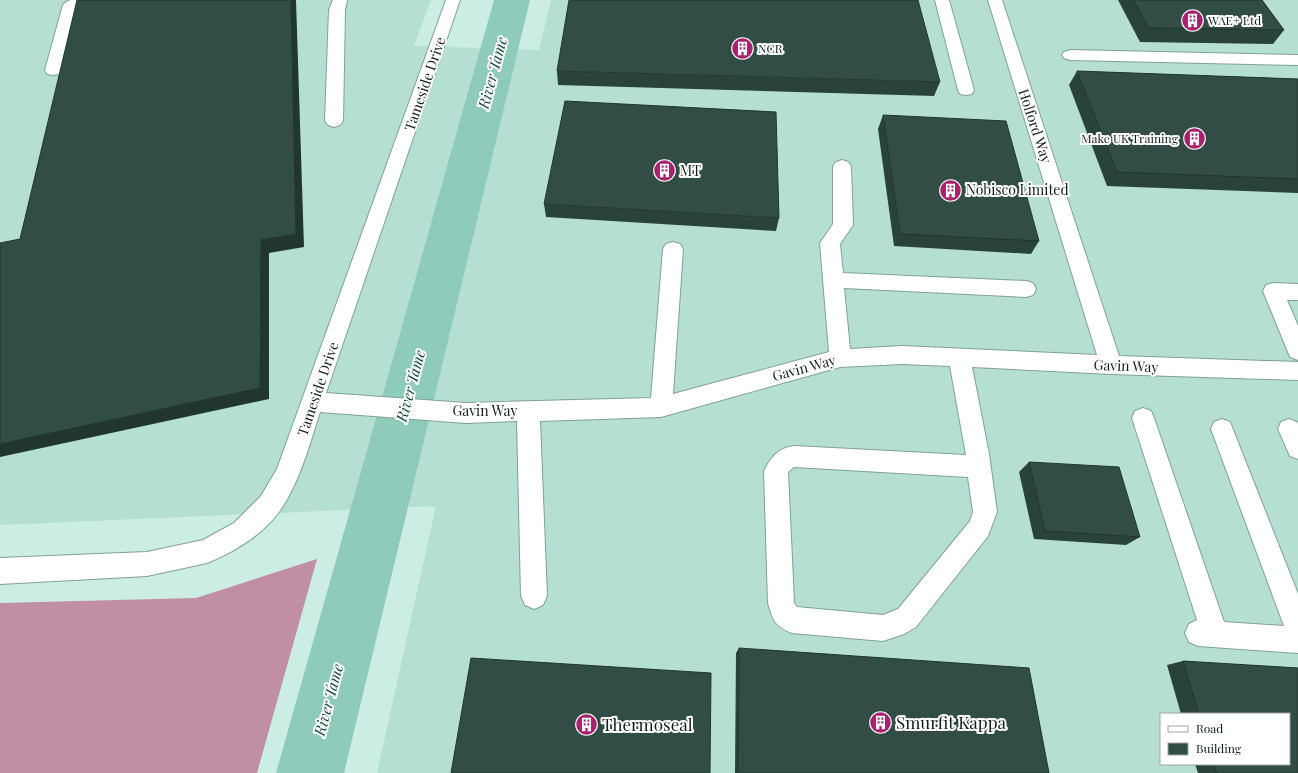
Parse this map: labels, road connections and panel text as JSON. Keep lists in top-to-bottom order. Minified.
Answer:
{"streets":{"street":["Tameside Drive","Holford Way","Gavin Way"]},"crossings":[["Tameside Drive","Gavin Way"],["Holford Way","Gavin Way"]],"water":["River Tame"],"places":{"building":["WAE+ Ltd","NCR","Make UK Training","MT","Nobisco Limited","Smurfit Kappa","Thermoseal"]},"legend":["Road","Building"]}
